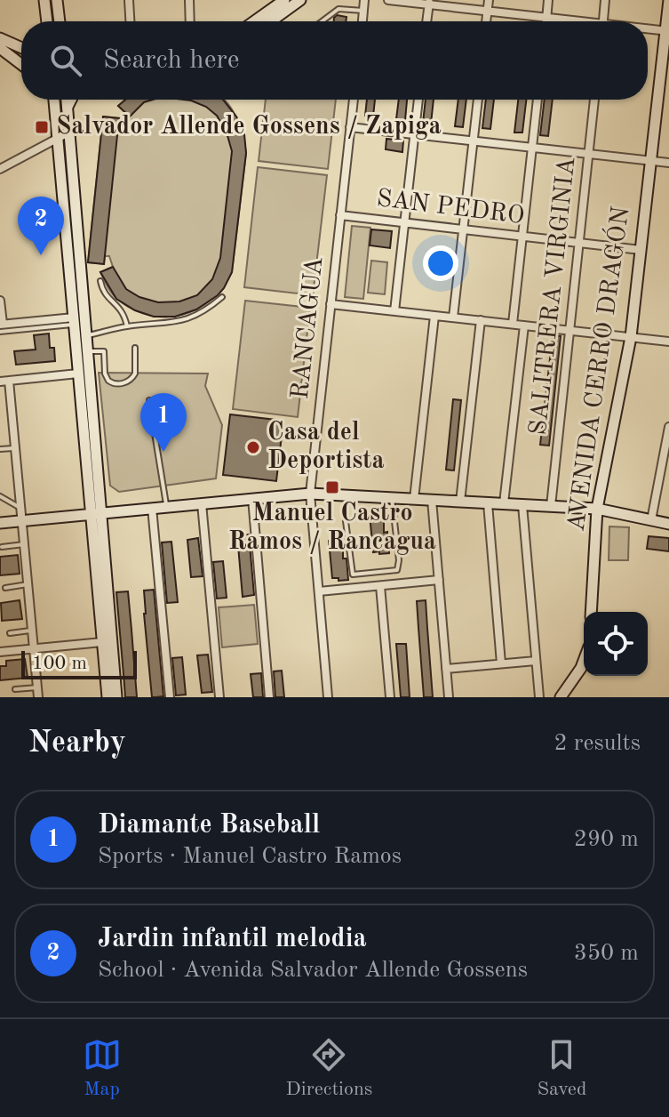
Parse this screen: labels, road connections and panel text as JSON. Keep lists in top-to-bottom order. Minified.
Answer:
{"streets":{"main road":["AVENIDA CERRO DRAGÓN"],"street":["SAN PEDRO","SALITRERA VIRGINIA","RANCAGUA"]},"crossings":[["SAN PEDRO","SALITRERA VIRGINIA"],["SAN PEDRO","RANCAGUA"],["SAN PEDRO","AVENIDA CERRO DRAGÓN"]],"places":{"transit":["Salvador Allende Gossens / Zapiga","Manuel Castro Ramos / Rancagua"],"other":["Casa del Deportista"]},"scale_bar":"100 m","page":{"search":"Search here","pins":["2","1"],"scale":"100 m","heading":["Nearby","2 results"],"list":[{"mark":"1","name":"Diamante Baseball","note":"Sports · Manuel Castro Ramos","value":"290 m"},{"mark":"2","name":"Jardin infantil melodia","note":"School · Avenida Salvador Allende Gossens","value":"350 m"}],"nav":["Map","Directions","Saved"]}}
